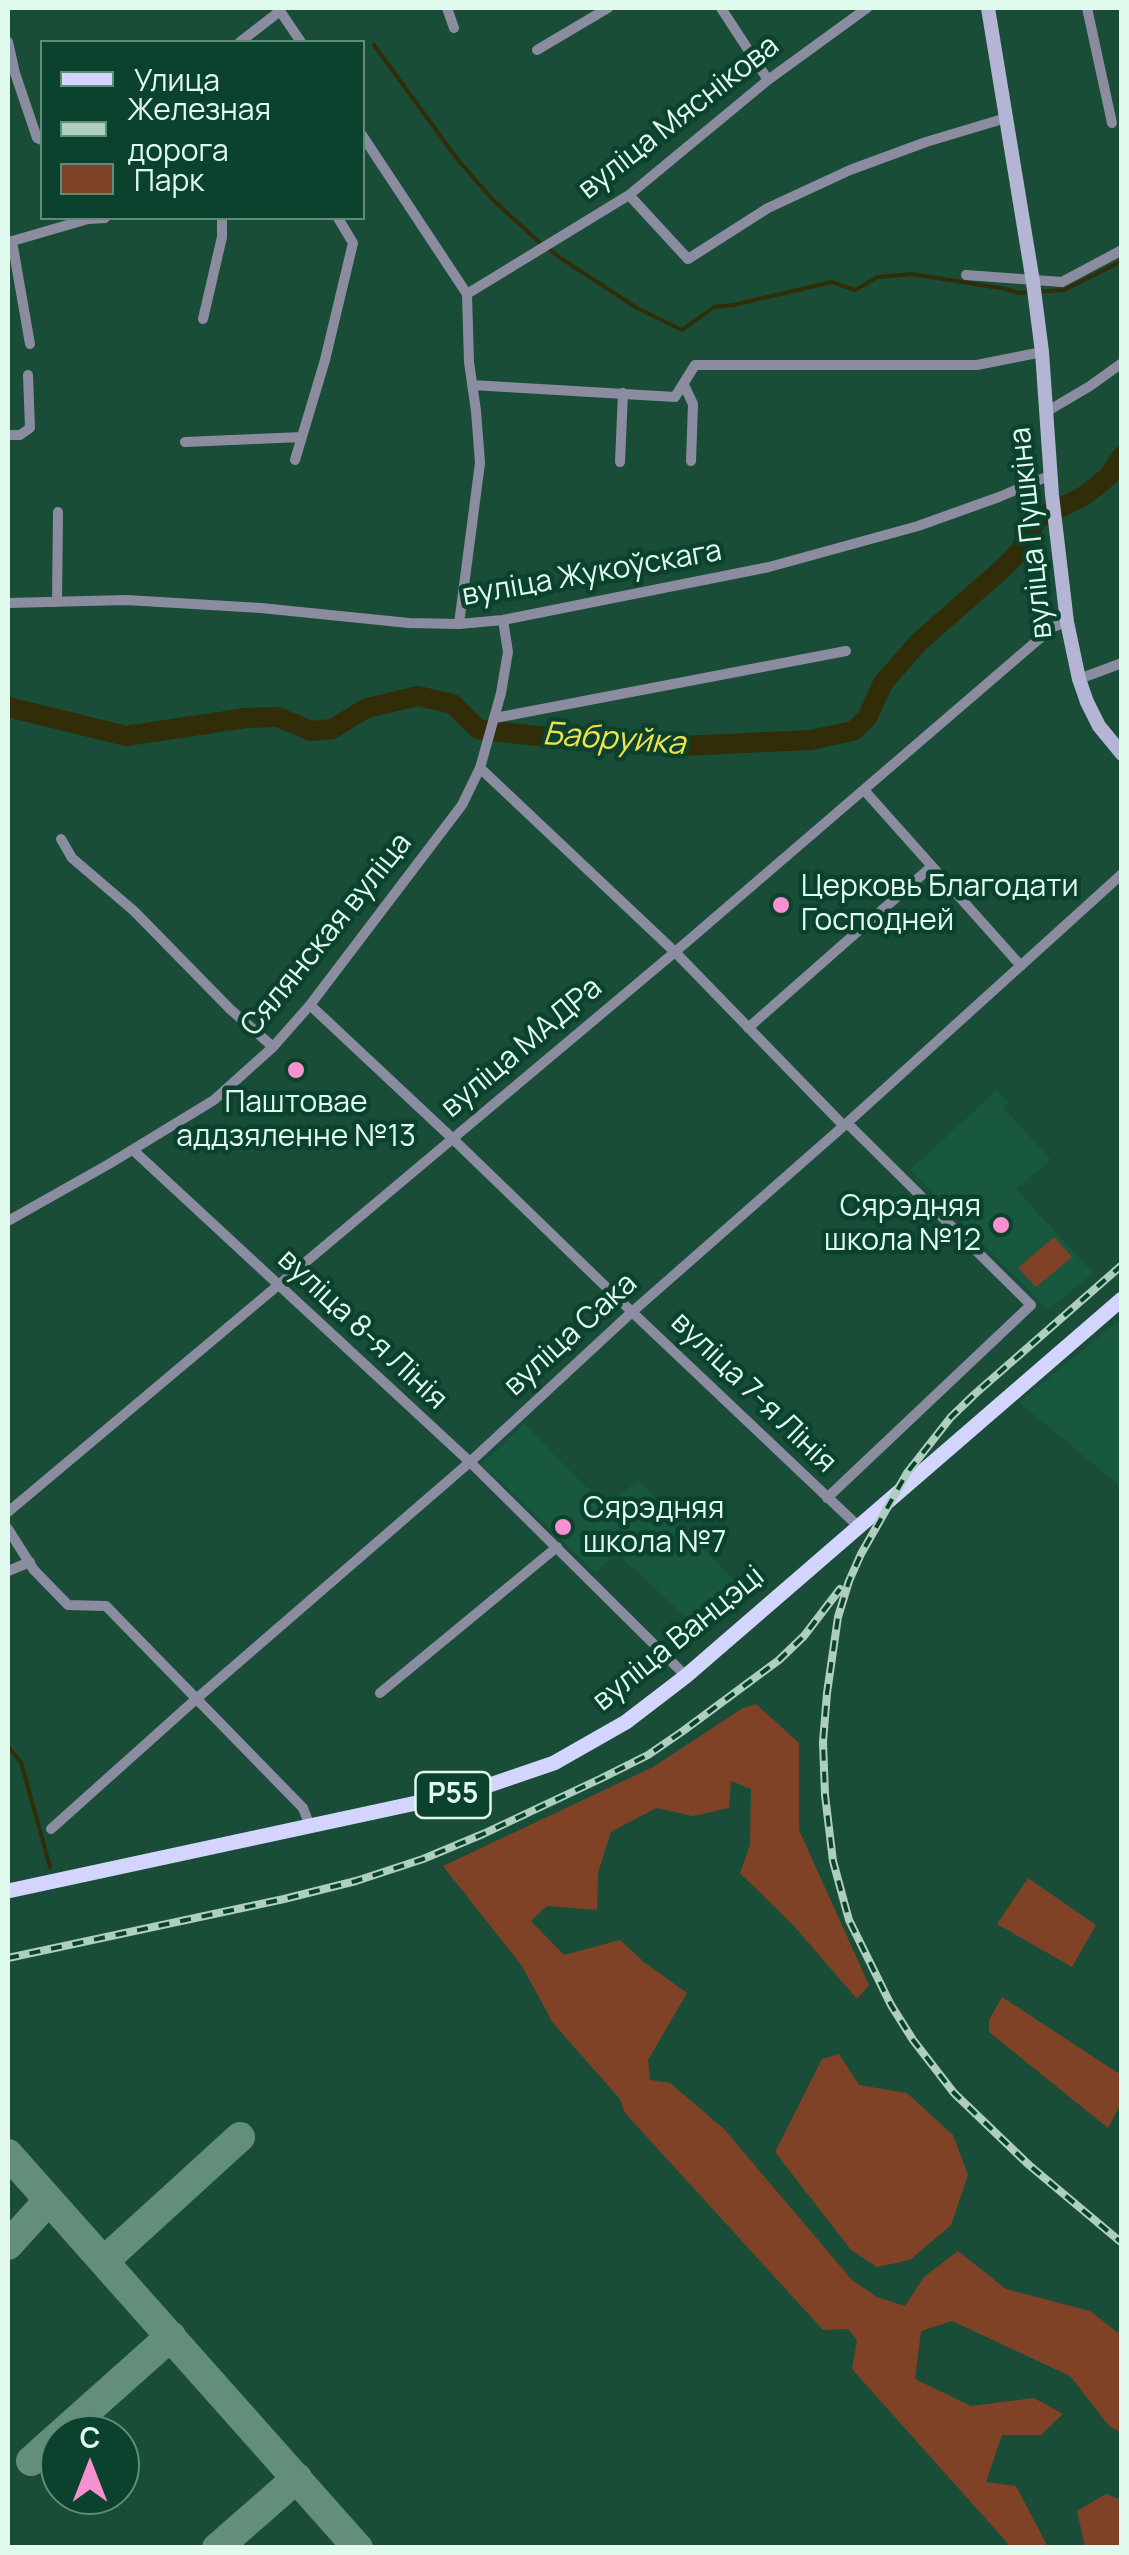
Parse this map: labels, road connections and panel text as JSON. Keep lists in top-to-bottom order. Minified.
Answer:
{"streets":{"main road":["вуліца Пушкіна","вуліца Ванцэці","Р55"],"street":["вуліца Мяснікова","вуліца Жукоўскага","Сялянская вуліца","вуліца МАДРа","вуліца 8-я Лінія","вуліца Сака","вуліца 7-я Лінія"]},"crossings":[["вуліца Пушкіна","вуліца Жукоўскага"],["вуліца Пушкіна","вуліца МАДРа"],["вуліца Жукоўскага","Сялянская вуліца"],["Сялянская вуліца","вуліца 8-я Лінія"],["Сялянская вуліца","вуліца 7-я Лінія"],["вуліца МАДРа","вуліца 8-я Лінія"],["вуліца МАДРа","вуліца 7-я Лінія"],["вуліца 8-я Лінія","вуліца Сака"],["вуліца 8-я Лінія","вуліца Ванцэці"],["вуліца Сака","вуліца 7-я Лінія"],["вуліца 7-я Лінія","вуліца Ванцэці"]],"water":["Бабруйка"],"places":["Церковь Благодати Господней","Паштовае аддзяленне №13","Сярэдняя школа №12","Сярэдняя школа №7"],"legend":["Улица","Железная дорога","Парк"],"north":"top"}
